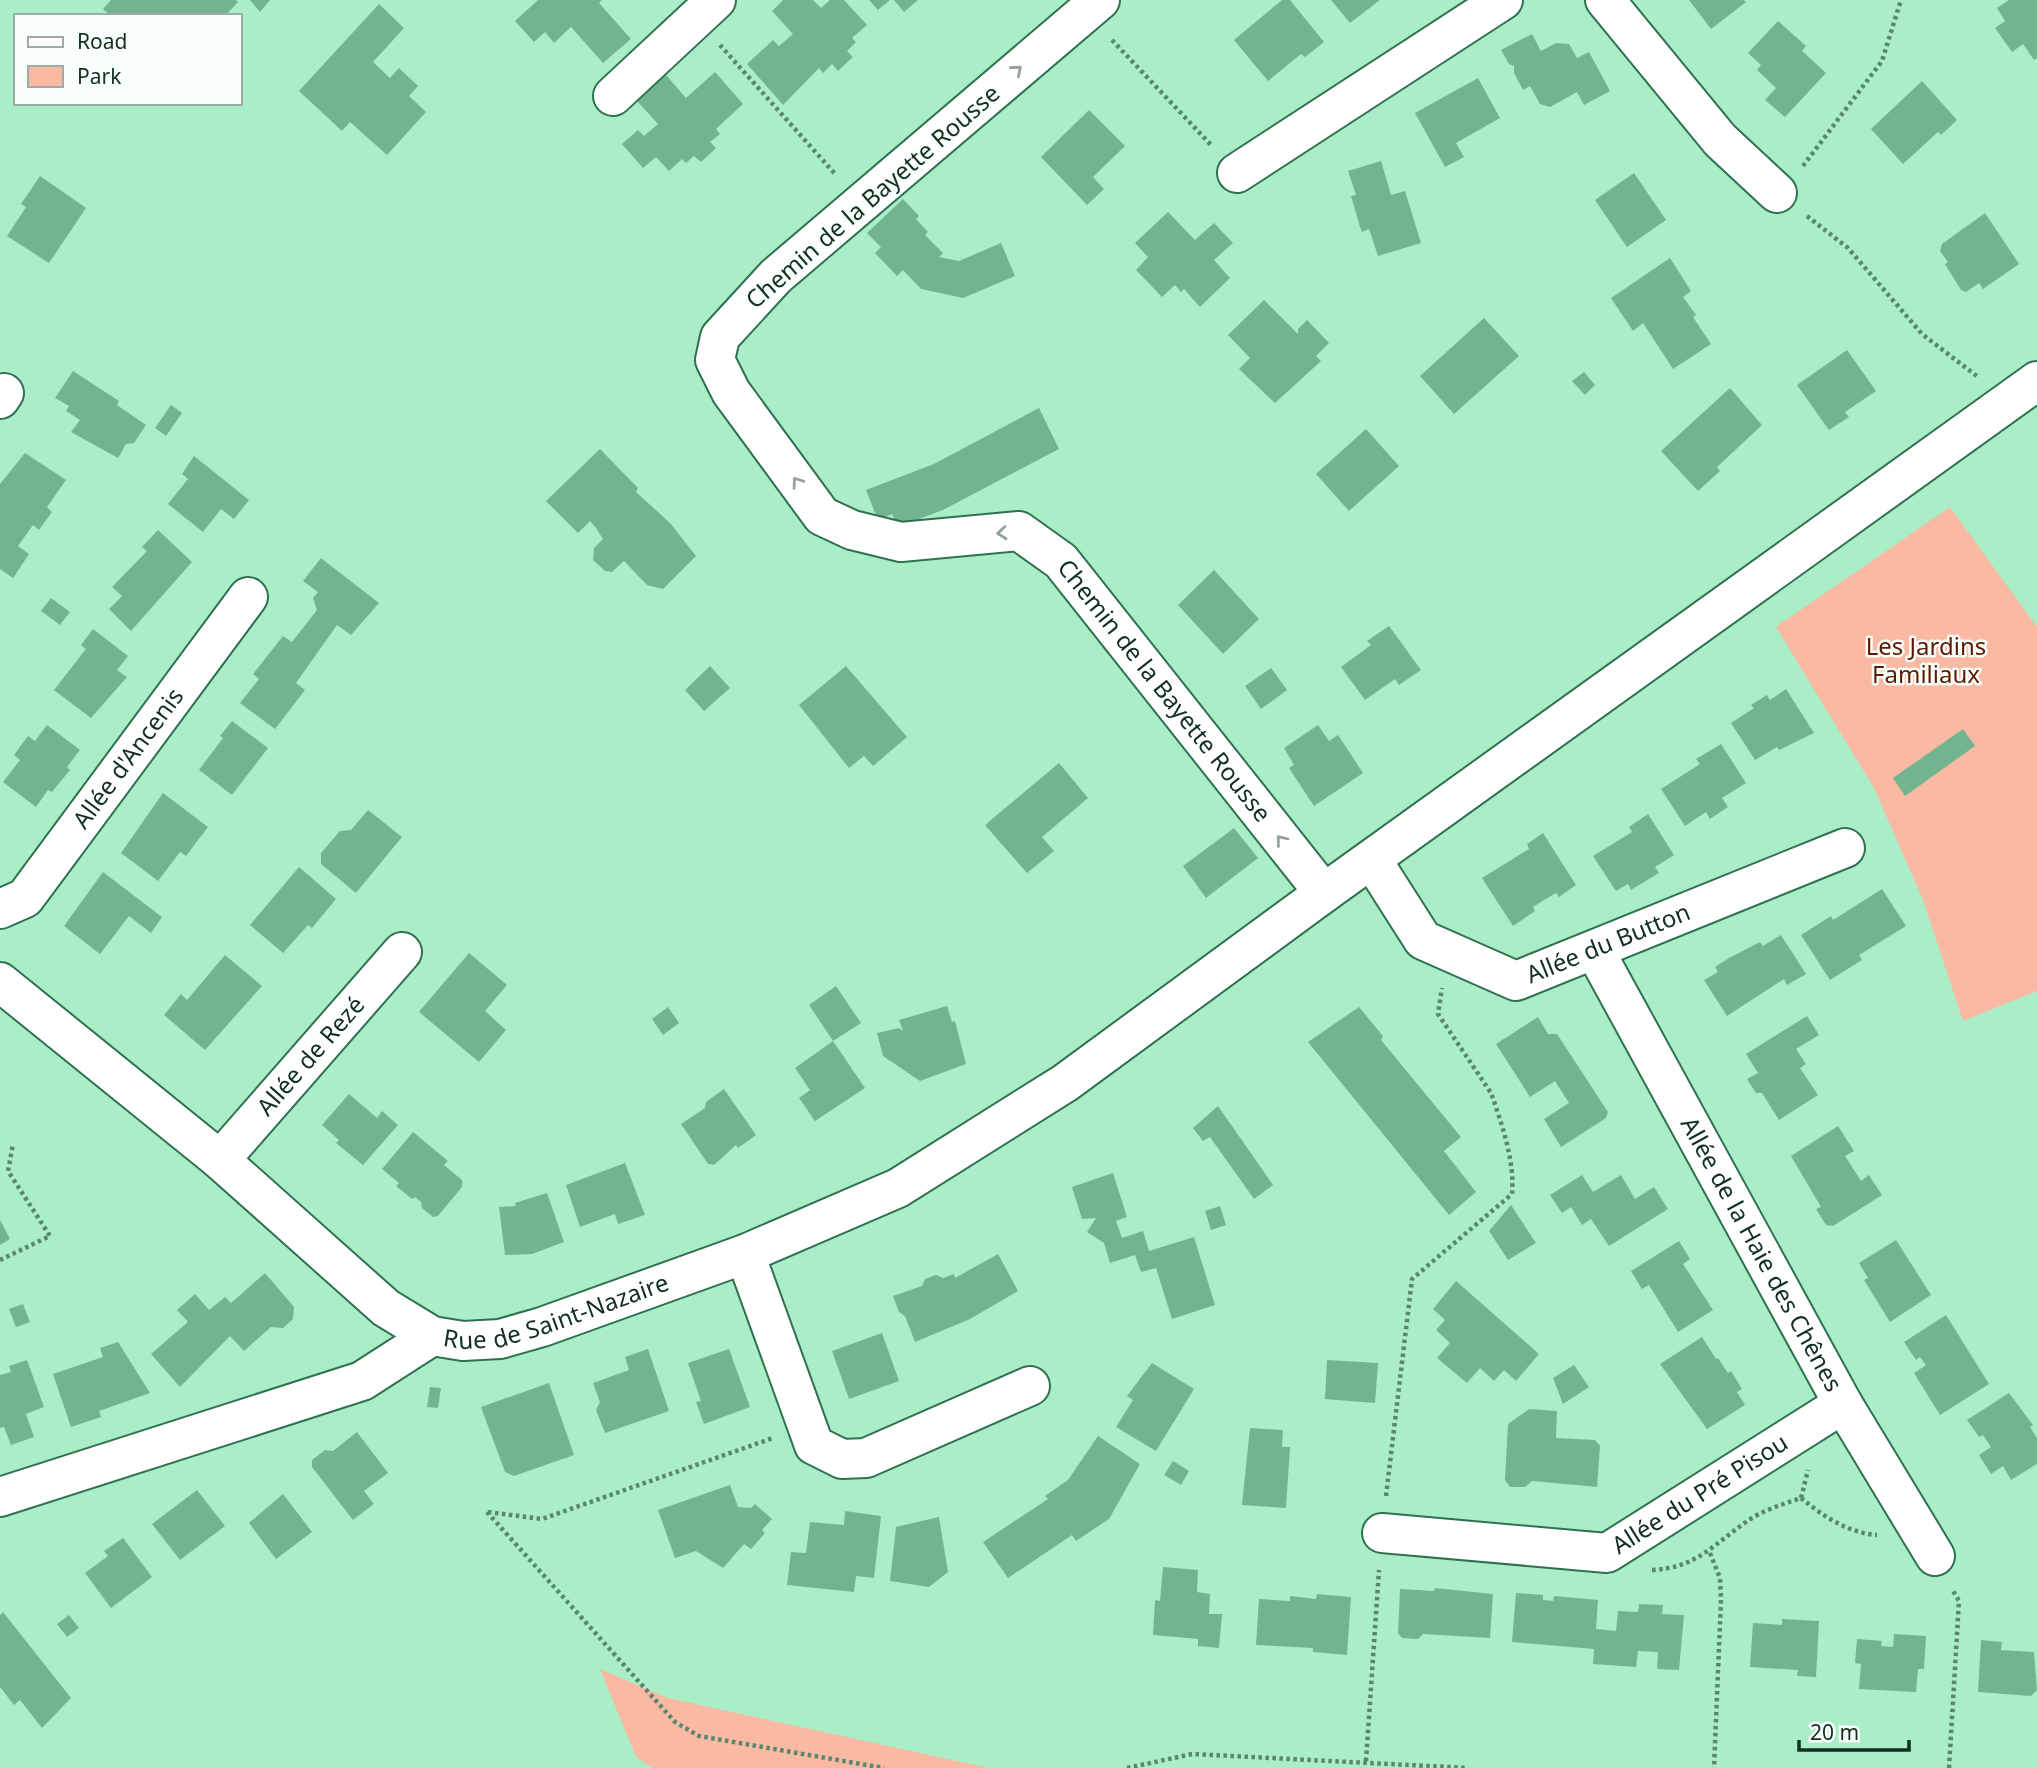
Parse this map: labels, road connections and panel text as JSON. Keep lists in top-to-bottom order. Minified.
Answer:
{"streets":{"street":["Chemin de la Bayette Rousse","Allée d'Ancenis","Allée du Button","Allée de Rezé","Allée de la Haie des Chênes","Rue de Saint-Nazaire","Allée du Pré Pisou"]},"crossings":[["Chemin de la Bayette Rousse","Rue de Saint-Nazaire"],["Allée du Button","Allée de la Haie des Chênes"],["Allée du Button","Rue de Saint-Nazaire"],["Allée de Rezé","Rue de Saint-Nazaire"],["Allée de la Haie des Chênes","Allée du Pré Pisou"]],"parks":["Les Jardins Familiaux"],"legend":["Road","Park"],"scale_bar":"20 m"}
